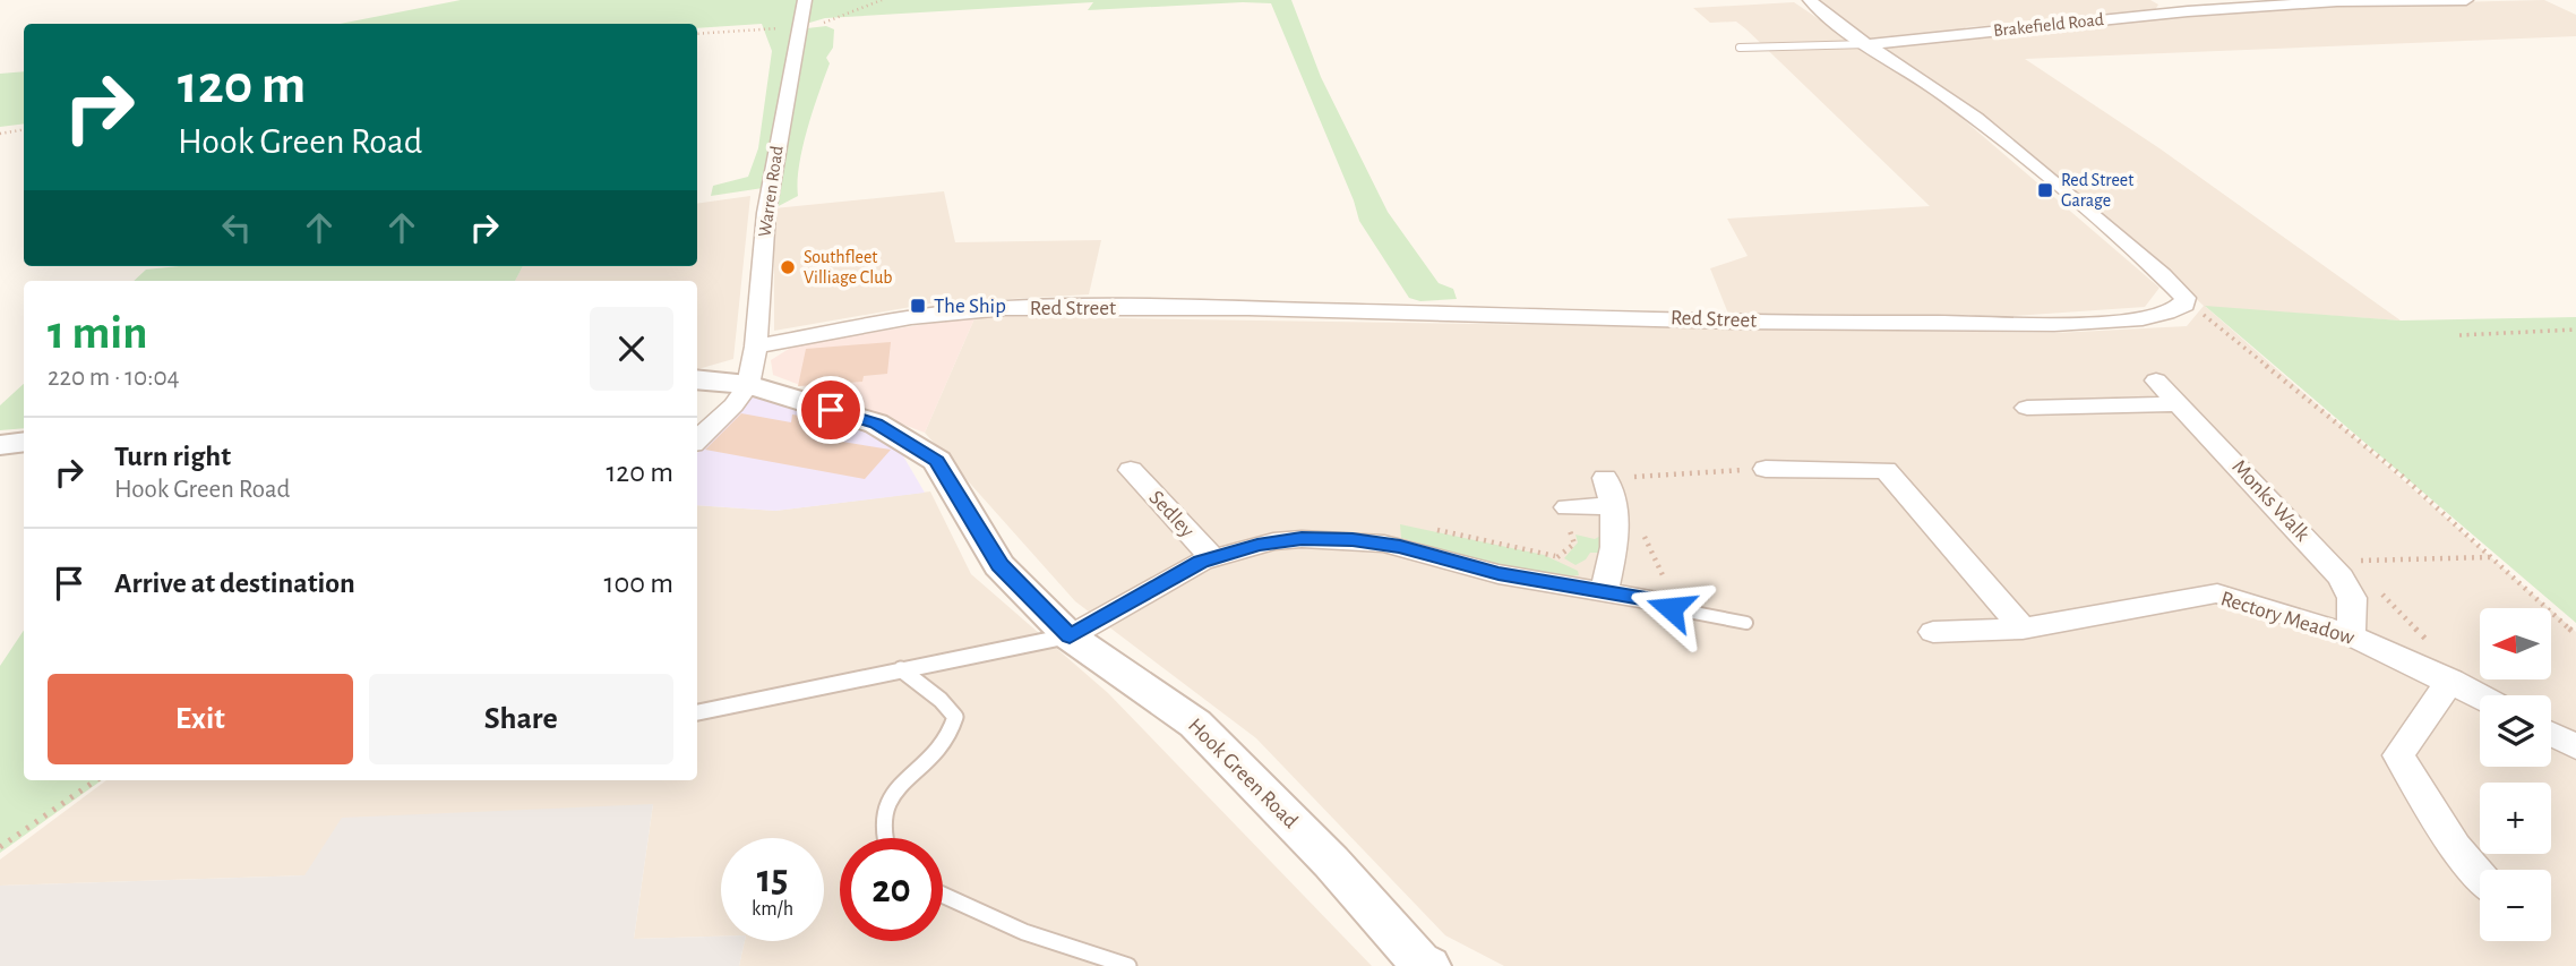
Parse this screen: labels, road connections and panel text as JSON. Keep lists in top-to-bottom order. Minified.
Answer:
{"streets":{"street":["Brakefield Road","Warren Road","Red Street","Monks Walk","Sedley","Rectory Meadow","Hook Green Road"]},"crossings":[["Warren Road","Red Street"],["Warren Road","Hook Green Road"],["Monks Walk","Rectory Meadow"],["Sedley","Hook Green Road"]],"places":{"transit":["Red Street Garage","The Ship"],"other":["Southfleet Villiage Club"]},"north":"left","page":{"turn":["120 m","Hook Green Road"],"heading":["1 min","220 m · 10:04"],"list":[{"name":"Turn right","note":"Hook Green Road","value":"120 m"},{"name":"Arrive at destination","value":"100 m"}],"map_buttons":["+","−"],"buttons":["Exit","Share"],"speed":"15 km/h","limit":"20"}}
